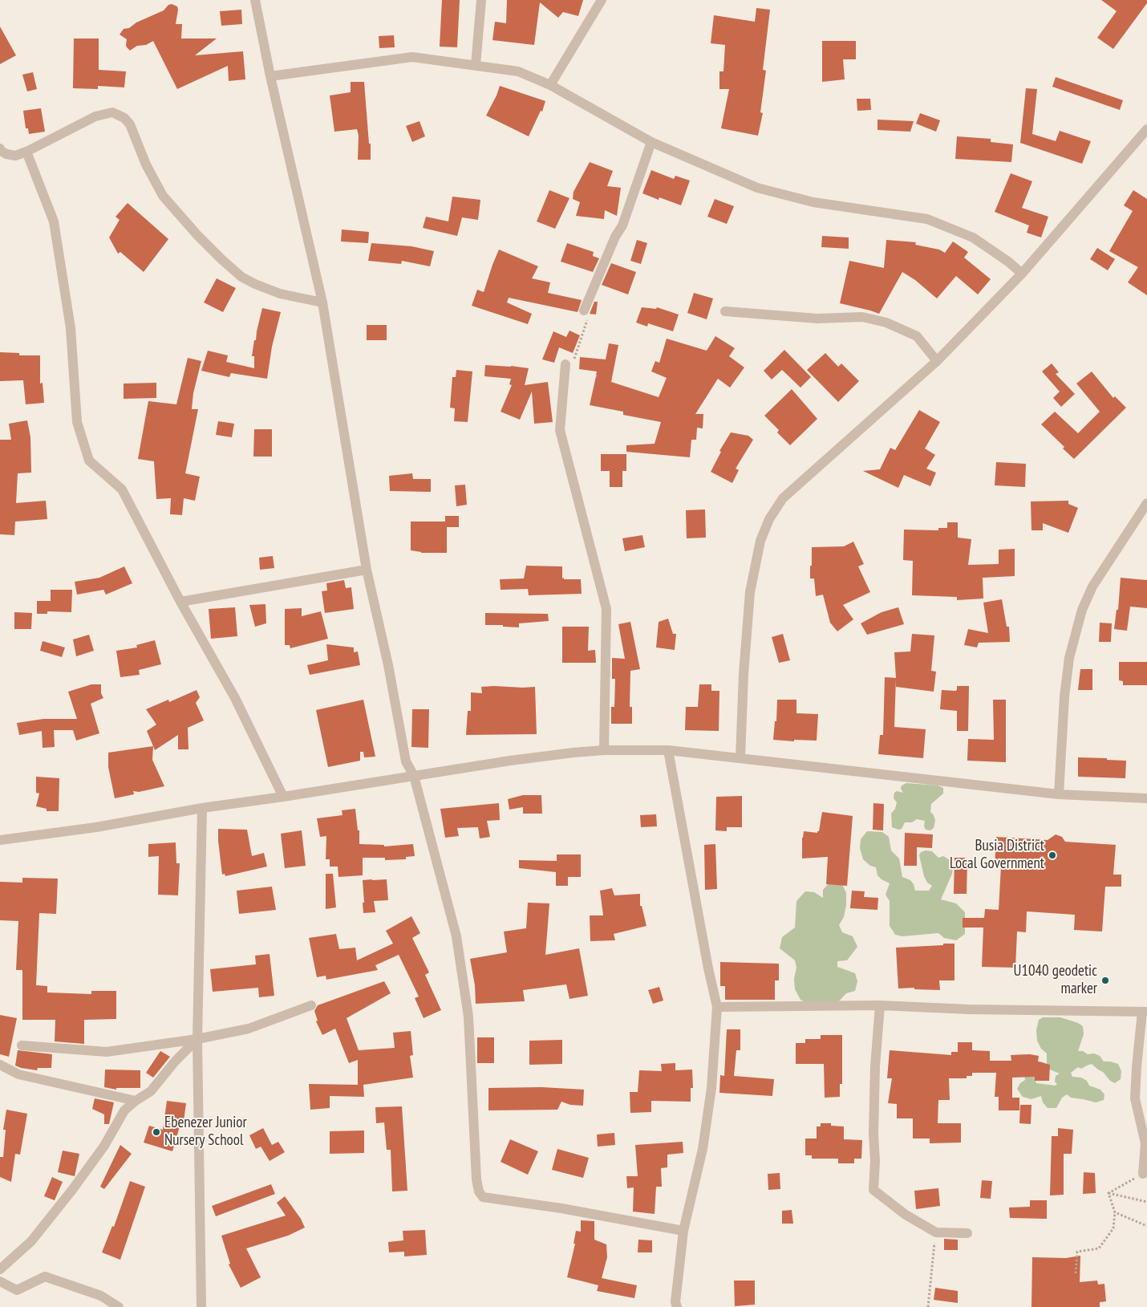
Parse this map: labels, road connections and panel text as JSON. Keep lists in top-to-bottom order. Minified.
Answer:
{"places":["Busia District Local Government","U1040 geodetic marker","Ebenezer Junior Nursery School"]}
